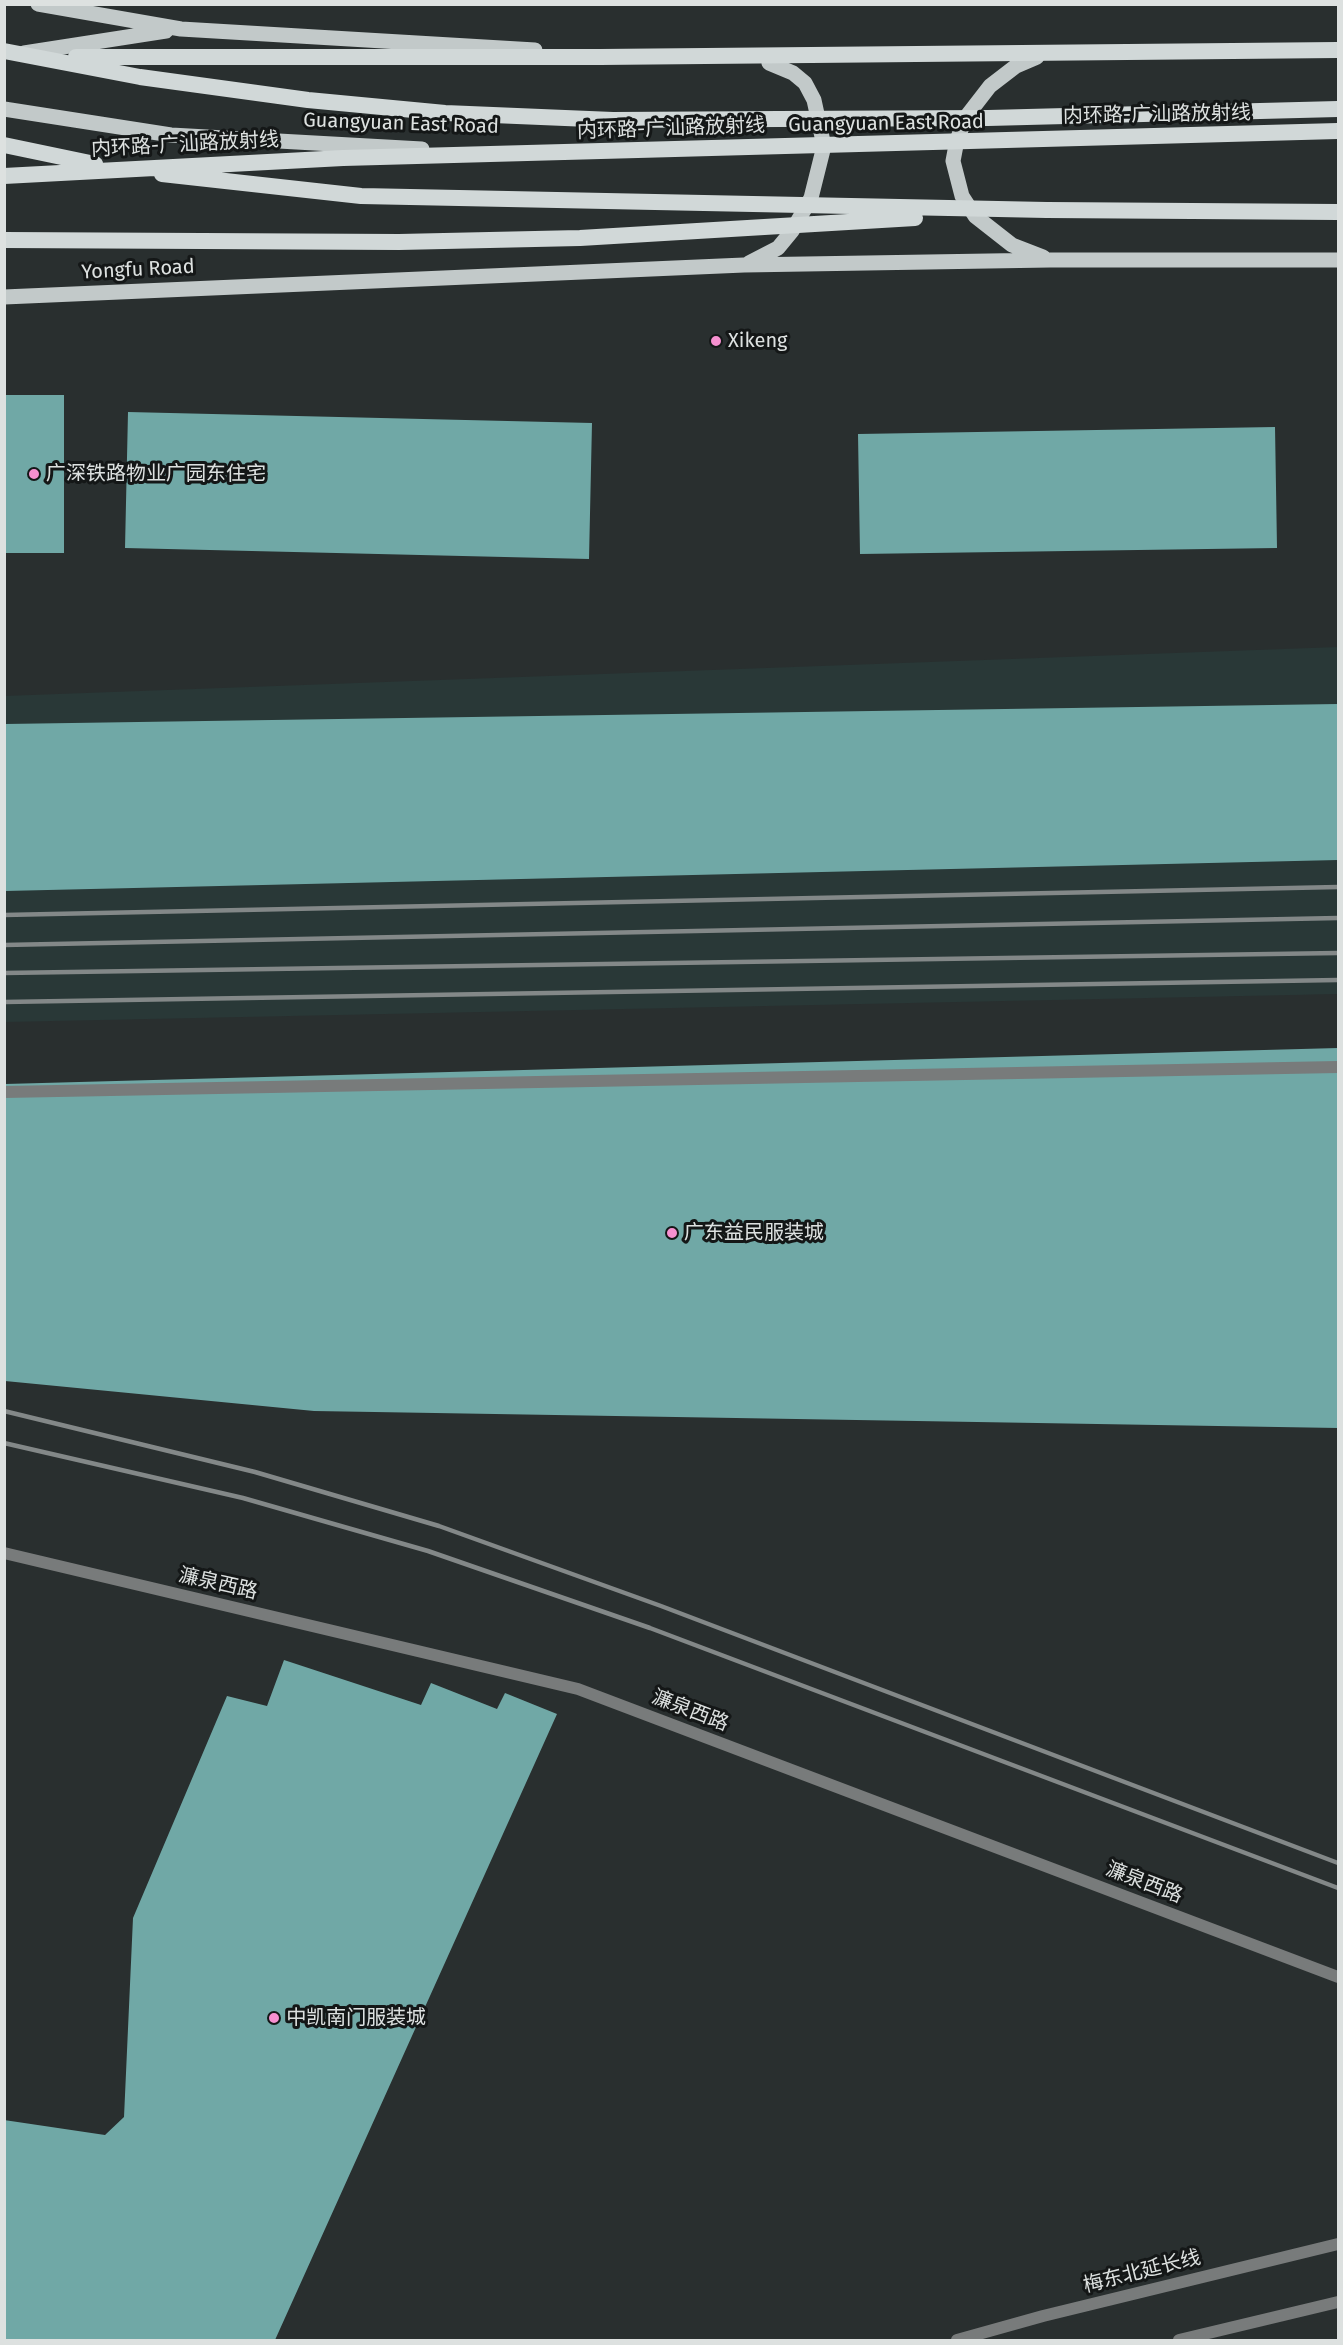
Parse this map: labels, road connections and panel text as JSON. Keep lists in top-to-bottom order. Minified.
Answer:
{"streets":{"highway":["内环路-广汕路放射线"],"main road":["Guangyuan East Road","Yongfu Road"],"street":["濂泉西路","梅东北延长线"]},"places":["Xikeng","广深铁路物业广园东住宅","广东益民服装城","中凯南门服装城"]}
